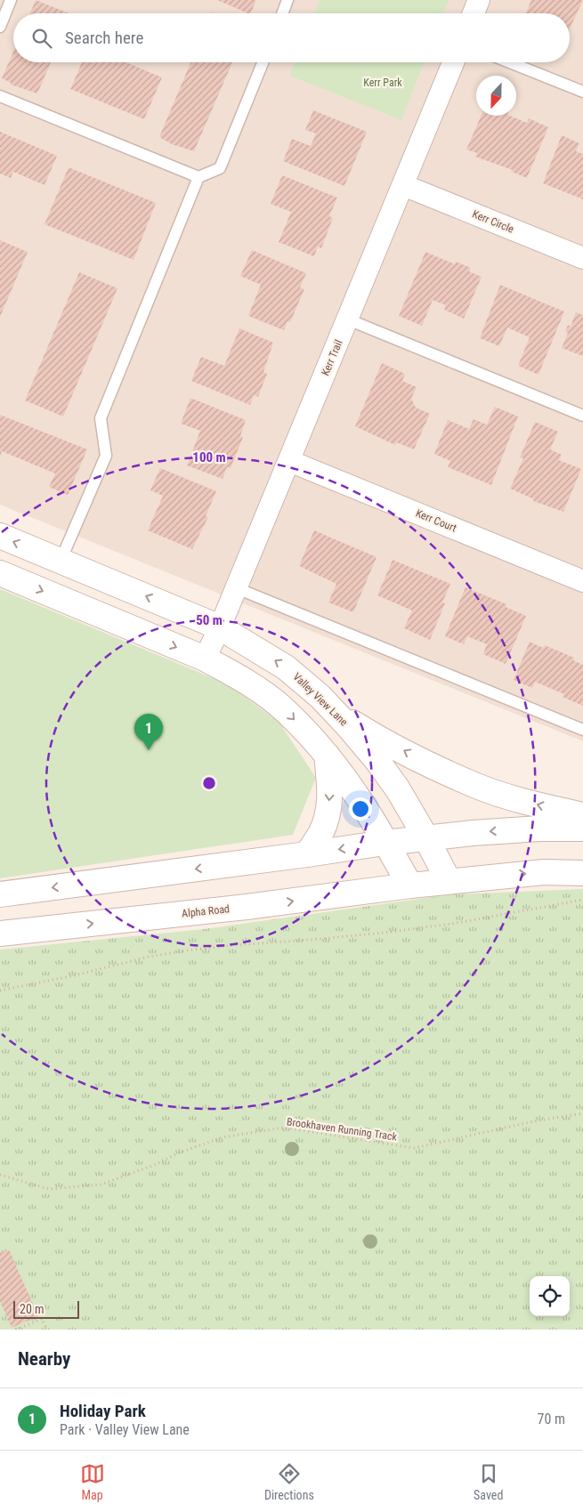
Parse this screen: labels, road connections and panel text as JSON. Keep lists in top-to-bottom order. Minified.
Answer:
{"streets":{"main road":["Valley View Lane","Alpha Road"],"street":["Kerr Circle","Kerr Trail","Kerr Court"],"path":["Brookhaven Running Track"]},"crossings":[["Kerr Circle","Kerr Trail"],["Kerr Trail","Kerr Court"],["Kerr Trail","Valley View Lane"]],"parks":["Kerr Park"],"scale_bar":"20 m","north":"bottom","page":{"search":"Search here","pins":"1","scale":"20 m","heading":"Nearby","list":[{"mark":"1","name":"Holiday Park","note":"Park · Valley View Lane","value":"70 m"}],"nav":["Map","Directions","Saved"]},"rings":["100 m","50 m"]}
